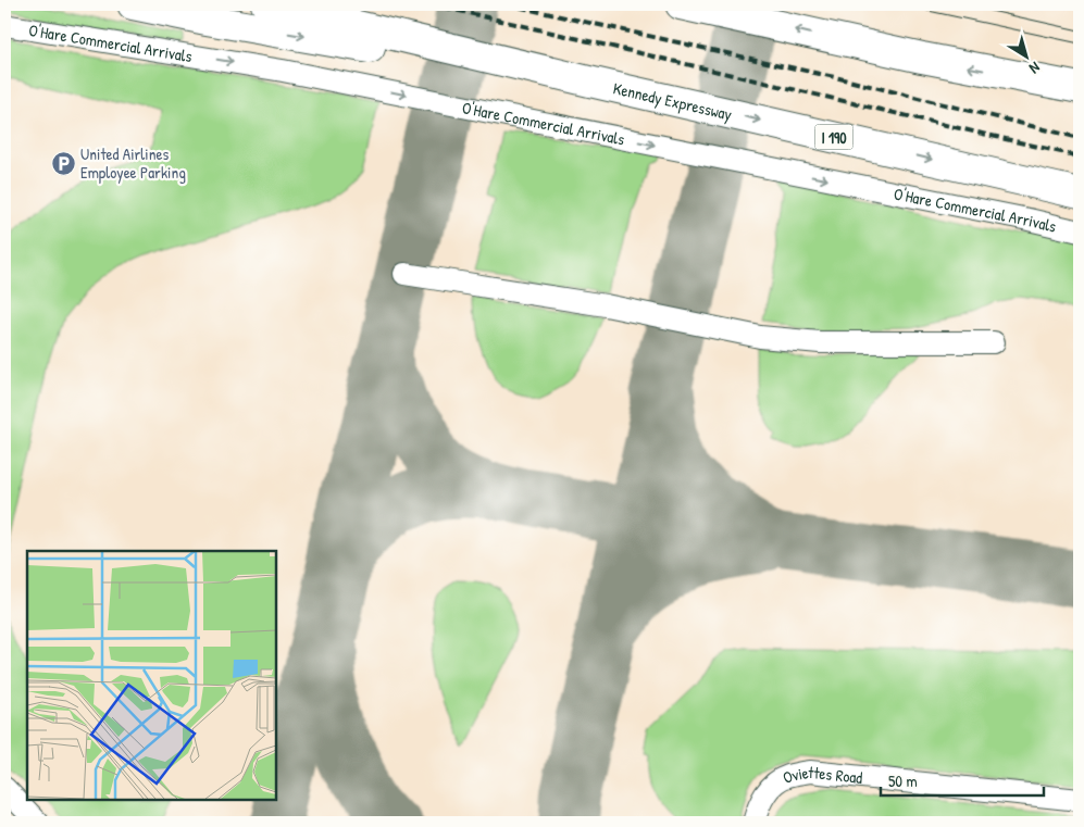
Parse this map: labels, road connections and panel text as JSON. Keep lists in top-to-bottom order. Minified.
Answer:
{"streets":{"highway":["Kennedy Expressway","I 190"],"lane":["O'Hare Commercial Arrivals","Oviettes Road"]},"places":{"parking":["United Airlines Employee Parking"]},"scale_bar":"50 m","north":"bottom right"}
